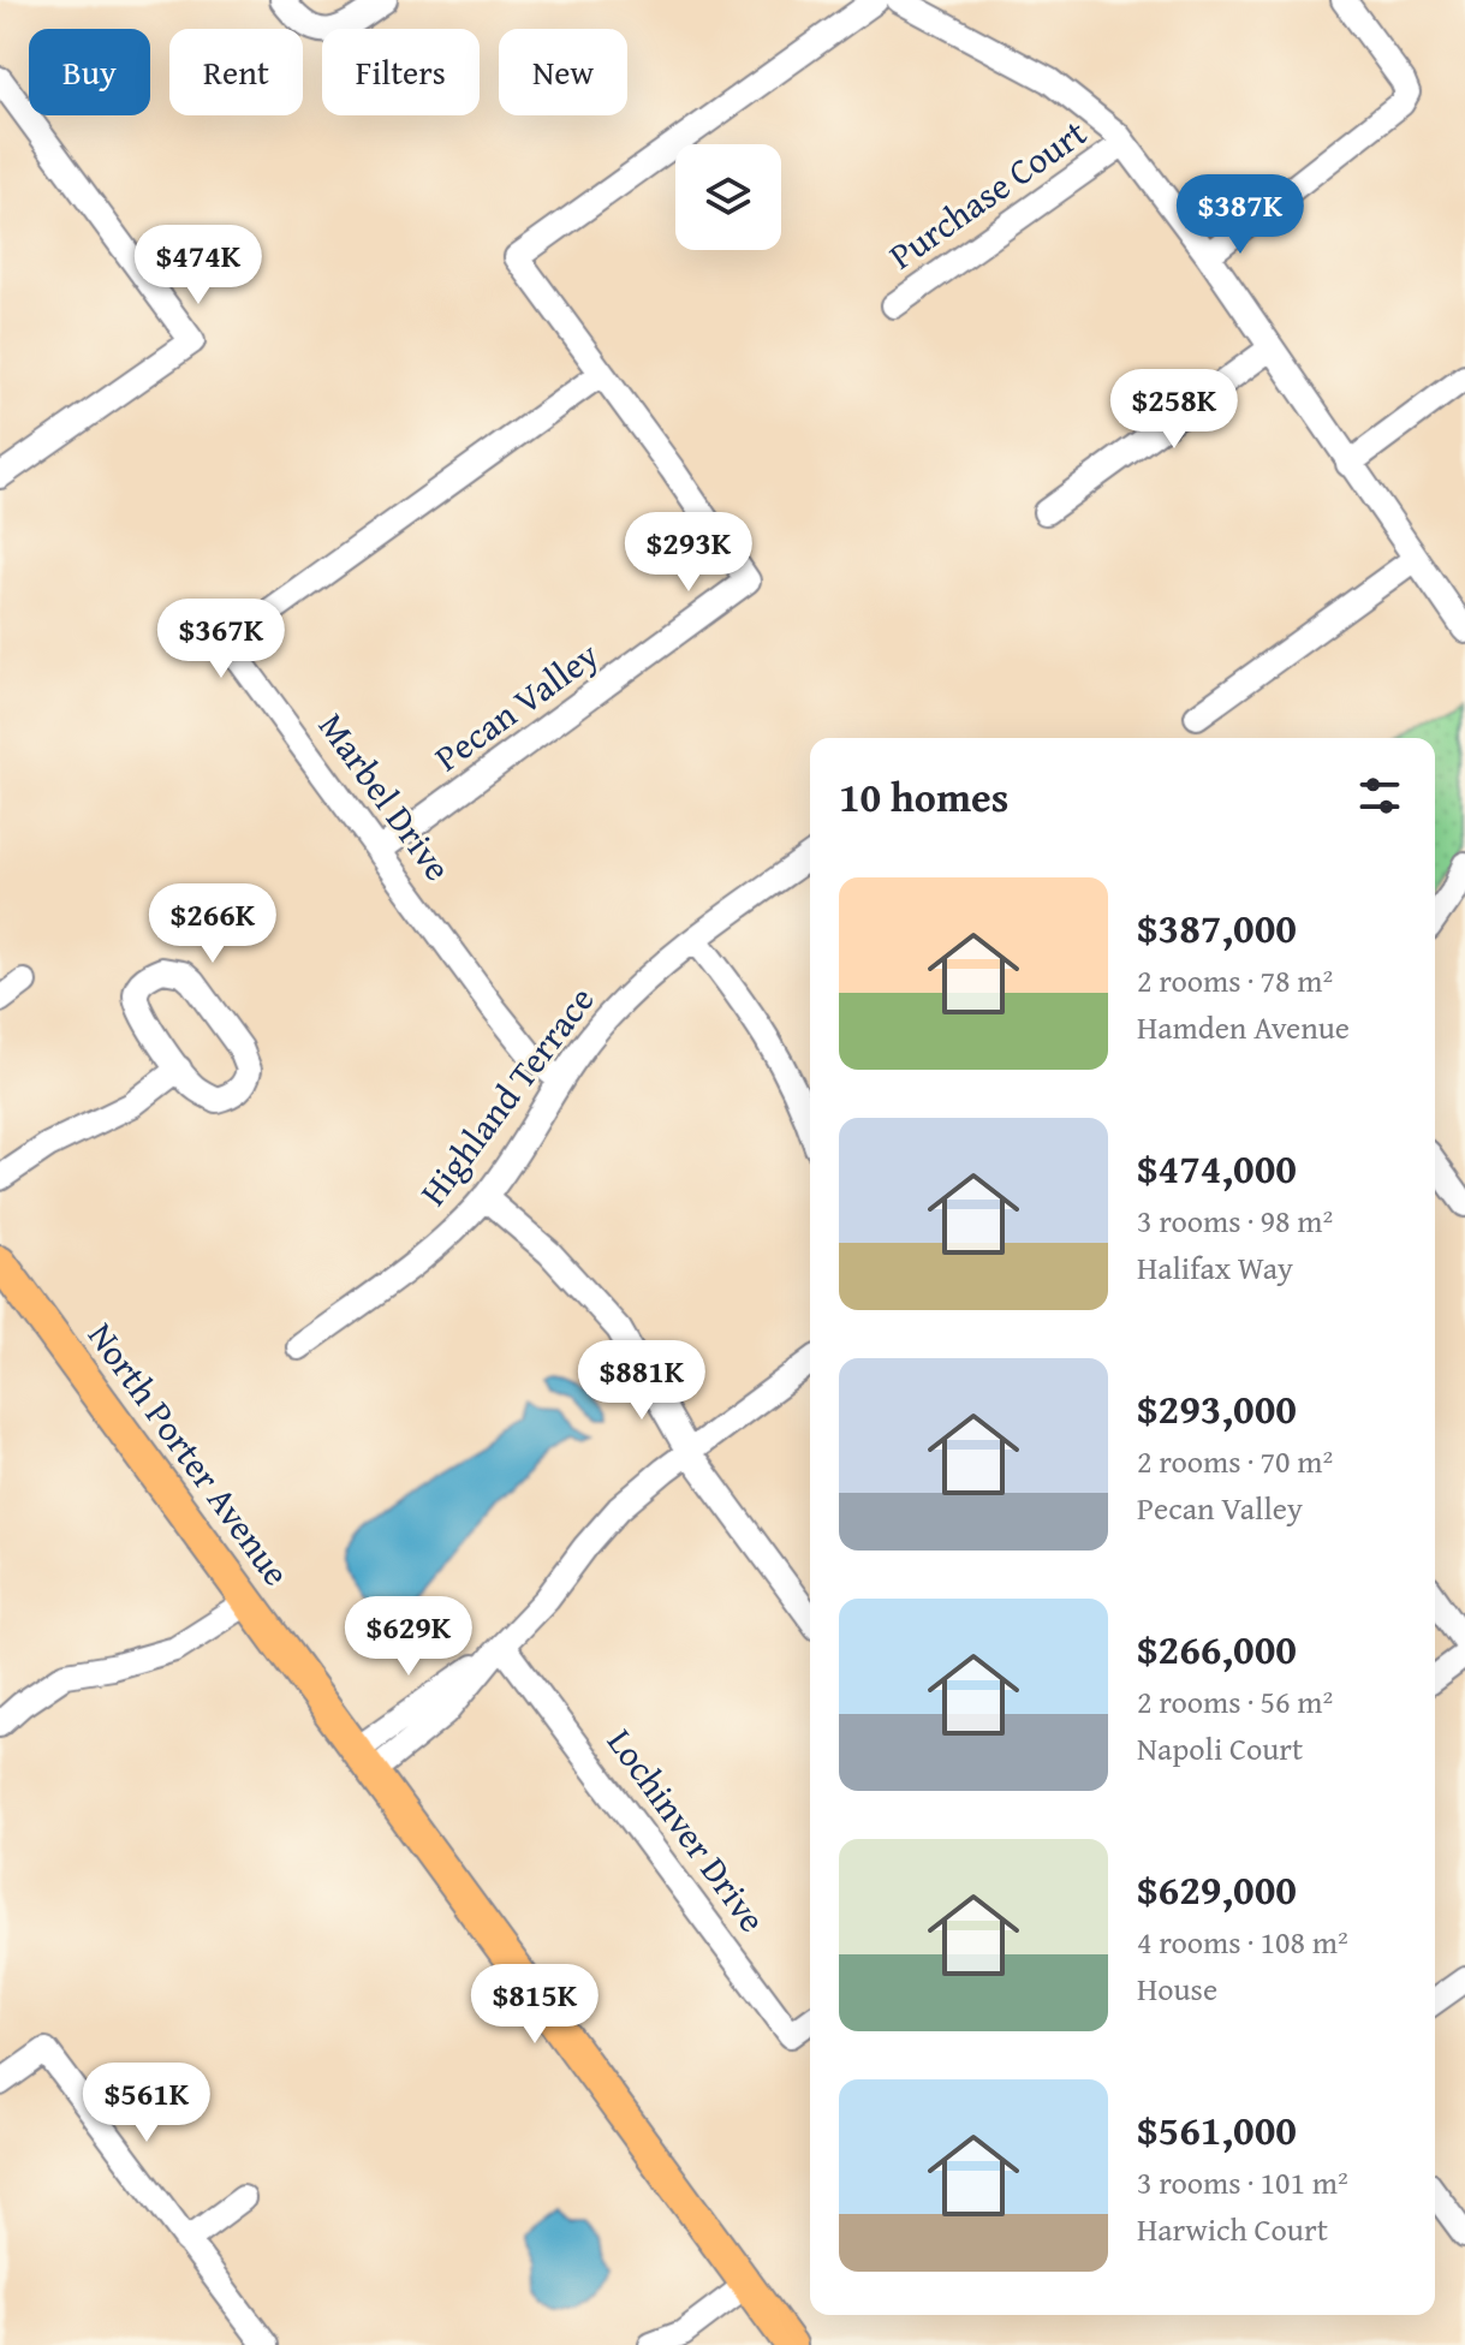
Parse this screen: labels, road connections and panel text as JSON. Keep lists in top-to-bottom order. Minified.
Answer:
{"streets":{"main road":["North Porter Avenue"],"street":["Purchase Court","Pecan Valley","Marbel Drive","Highland Terrace","Lochinver Drive"]},"crossings":[["Pecan Valley","Marbel Drive"],["Marbel Drive","Highland Terrace"]],"page":{"chip":["Buy","Rent","Filters","New"],"price":["$387K","$474K","$258K","$293K","$367K","$266K","$881K","$629K","$815K","$561K"],"heading":"10 homes","list":[{"name":"$387,000","note":"2 rooms · 78 m² · Hamden Avenue"},{"name":"$474,000","note":"3 rooms · 98 m² · Halifax Way"},{"name":"$293,000","note":"2 rooms · 70 m² · Pecan Valley"},{"name":"$266,000","note":"2 rooms · 56 m² · Napoli Court"},{"name":"$629,000","note":"4 rooms · 108 m² · House"},{"name":"$561,000","note":"3 rooms · 101 m² · Harwich Court"}]}}
